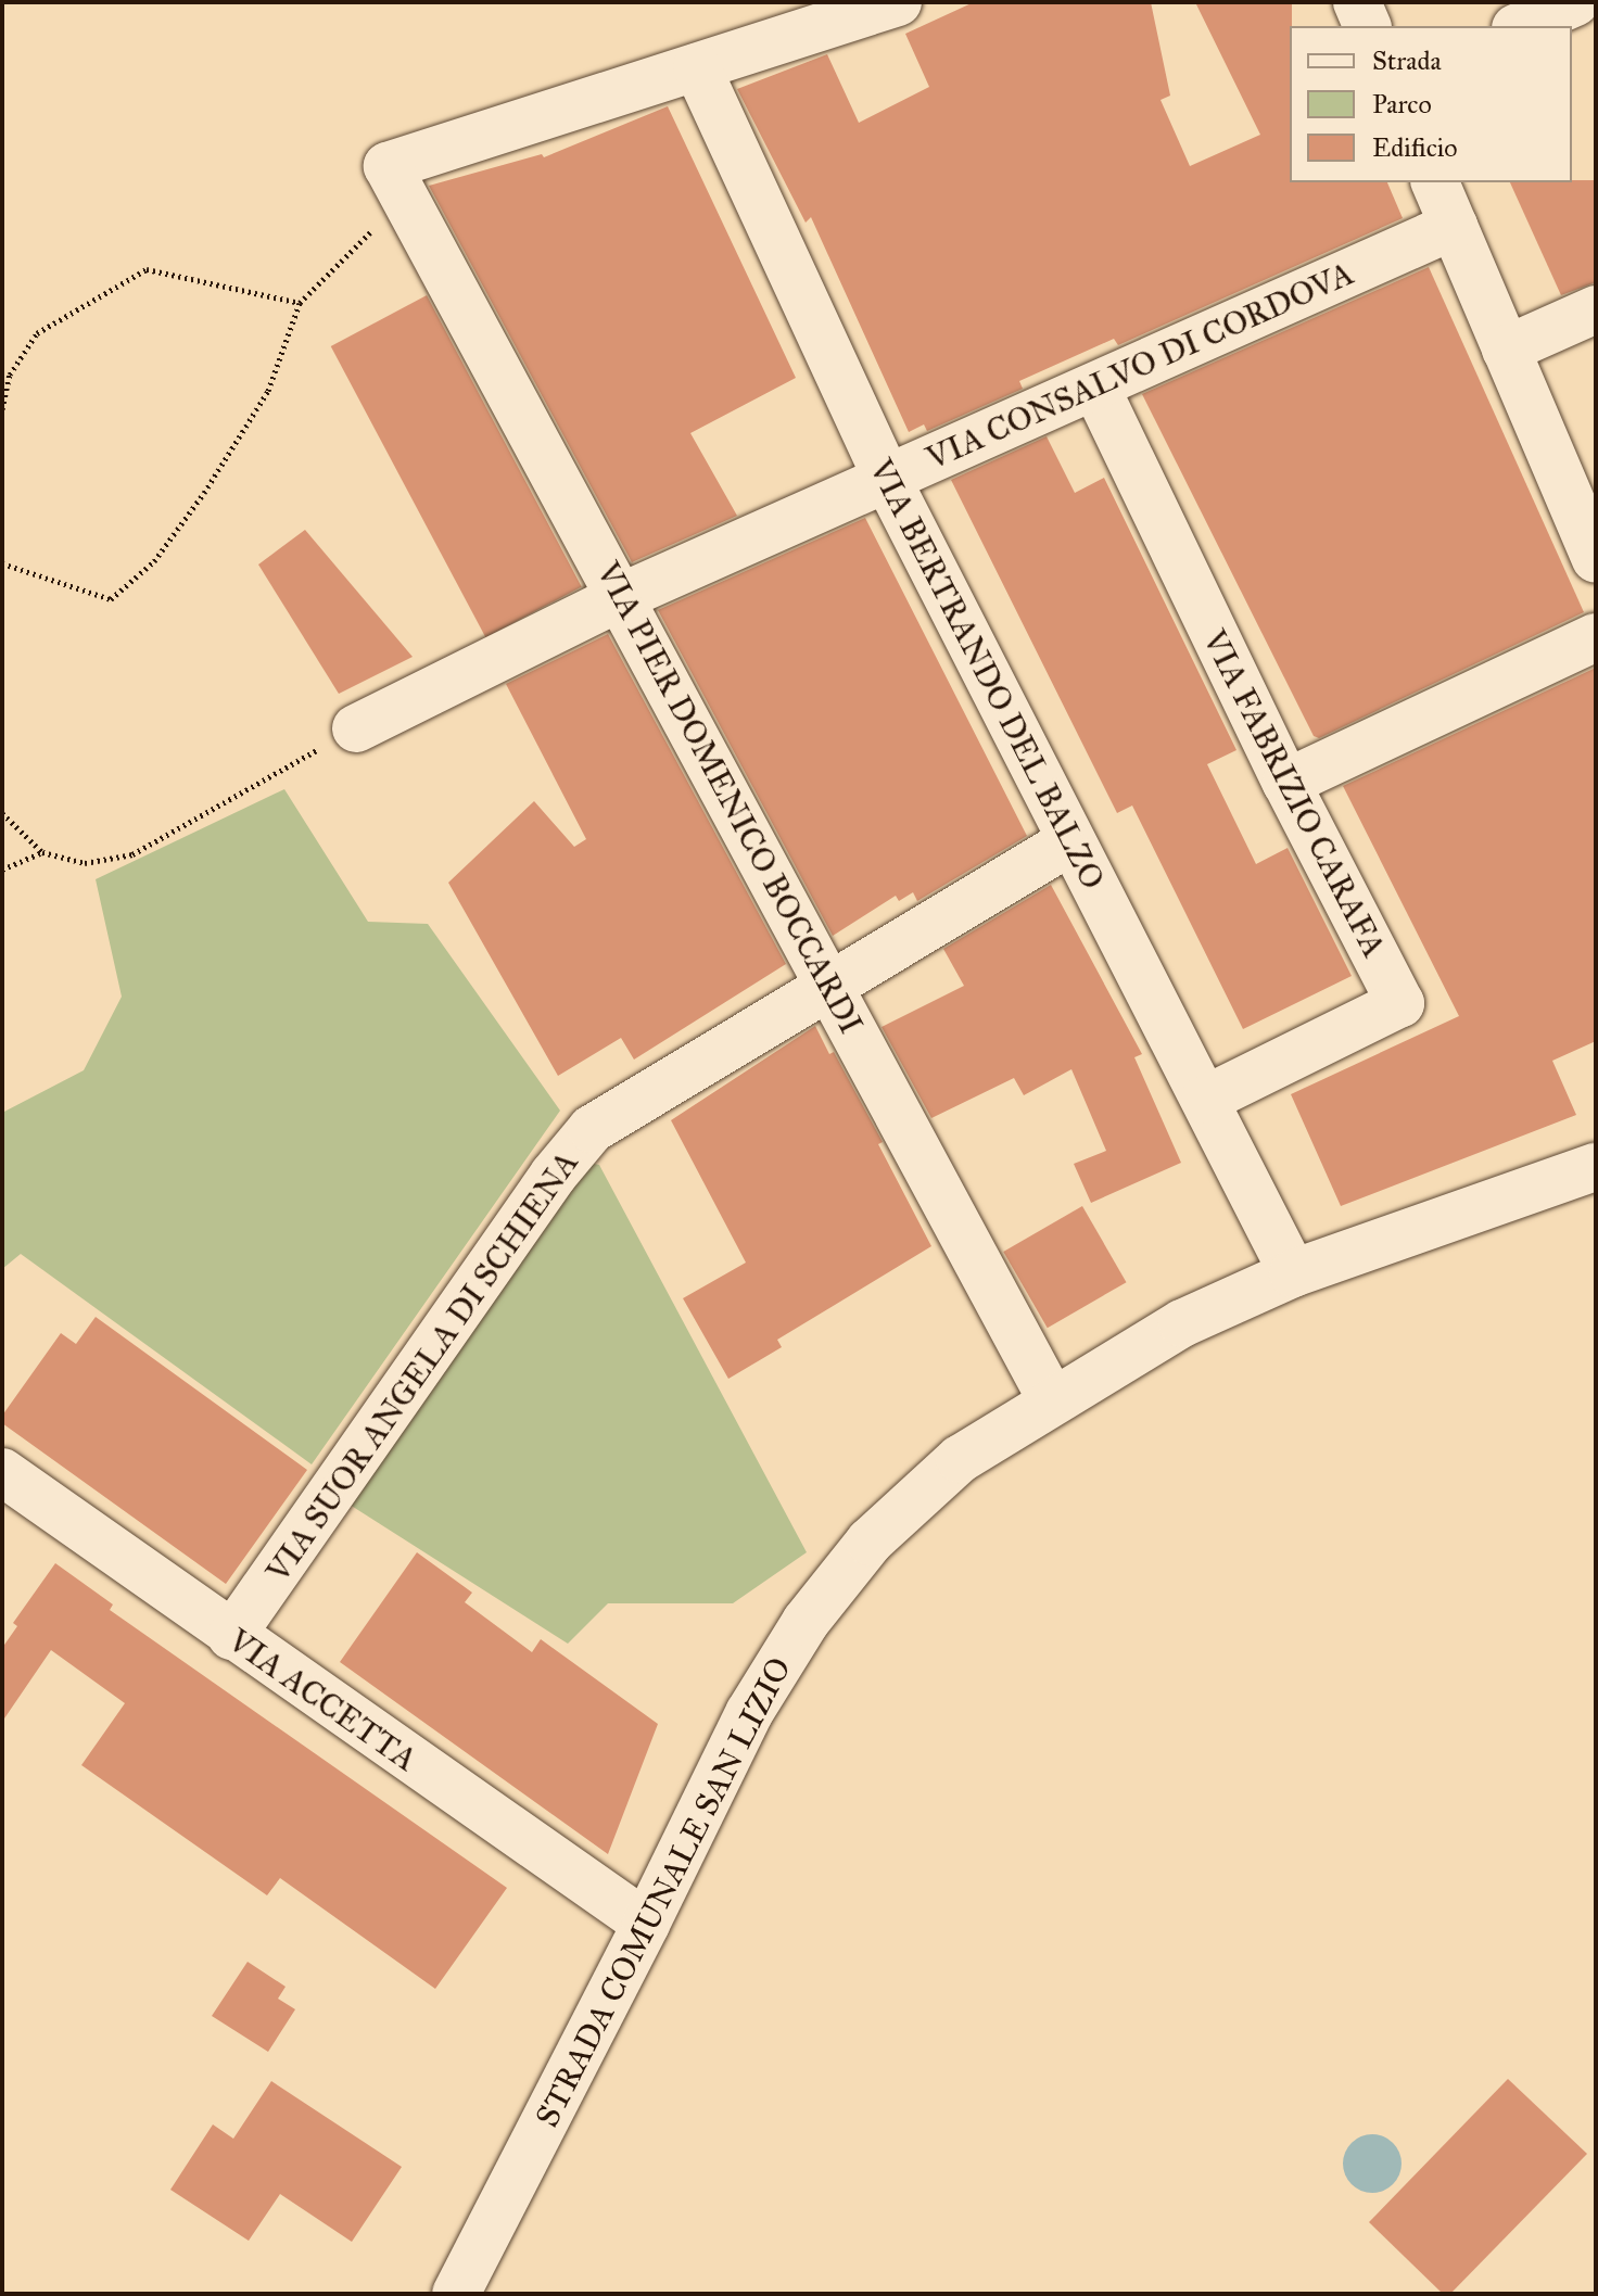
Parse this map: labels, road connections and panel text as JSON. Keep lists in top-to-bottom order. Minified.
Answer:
{"streets":{"street":["VIA CONSALVO DI CORDOVA","VIA BERTRANDO DEL BALZO","VIA FABRIZIO CARAFA","VIA PIER DOMENICO BOCCARDI","VIA SUOR ANGELA DI SCHIENA","VIA ACCETTA","STRADA COMUNALE SAN LIZIO"]},"crossings":[["VIA CONSALVO DI CORDOVA","VIA BERTRANDO DEL BALZO"],["VIA CONSALVO DI CORDOVA","VIA FABRIZIO CARAFA"],["VIA CONSALVO DI CORDOVA","VIA PIER DOMENICO BOCCARDI"],["VIA BERTRANDO DEL BALZO","VIA FABRIZIO CARAFA"],["VIA BERTRANDO DEL BALZO","VIA PIER DOMENICO BOCCARDI"],["VIA BERTRANDO DEL BALZO","VIA SUOR ANGELA DI SCHIENA"],["VIA BERTRANDO DEL BALZO","STRADA COMUNALE SAN LIZIO"],["VIA PIER DOMENICO BOCCARDI","VIA SUOR ANGELA DI SCHIENA"],["VIA PIER DOMENICO BOCCARDI","STRADA COMUNALE SAN LIZIO"],["VIA SUOR ANGELA DI SCHIENA","VIA ACCETTA"],["VIA ACCETTA","STRADA COMUNALE SAN LIZIO"]],"legend":["Strada","Parco","Edificio"]}
